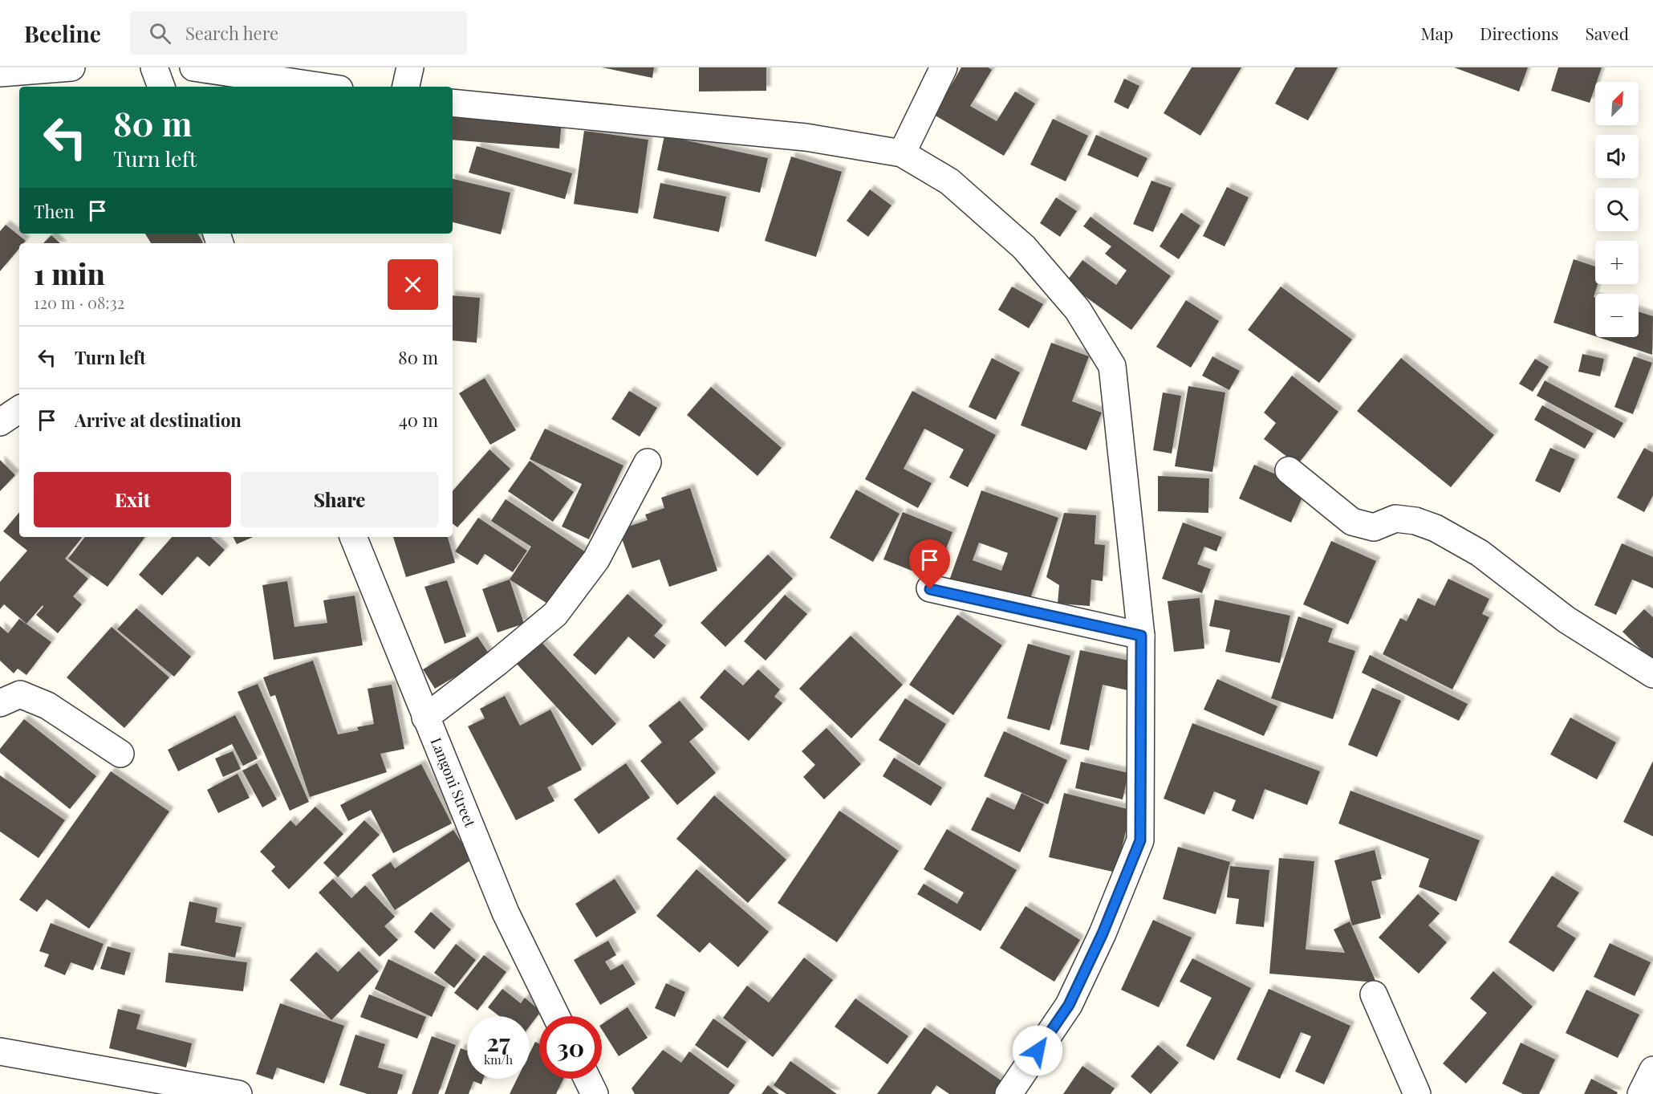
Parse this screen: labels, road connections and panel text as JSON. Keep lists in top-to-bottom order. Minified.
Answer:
{"streets":{"street":["Langoni Street"]},"north":"top right","page":{"header":"Beeline","search":"Search here","nav":["Map","Directions","Saved"],"map_buttons":["+","−"],"turn":["80 m","Turn left"],"then":"Then","heading":["1 min","120 m · 08:32"],"list":[{"name":"Turn left","value":"80 m"},{"name":"Arrive at destination","value":"40 m"}],"buttons":["Exit","Share"],"speed":"27 km/h","limit":"30"}}
